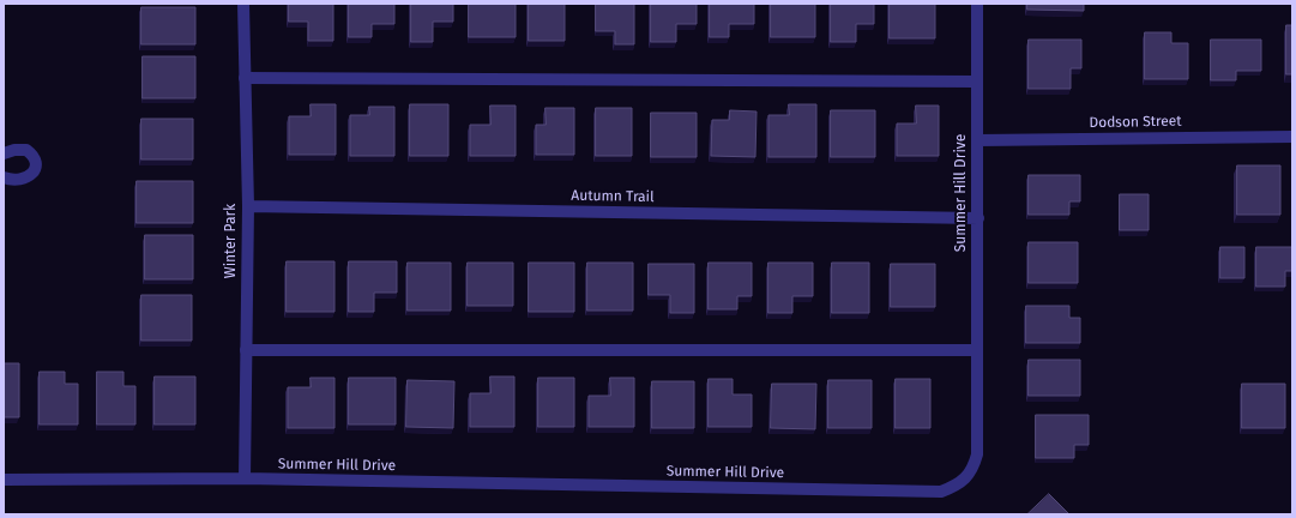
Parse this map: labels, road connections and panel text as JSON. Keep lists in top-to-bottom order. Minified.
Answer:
{"streets":{"street":["Dodson Street","Summer Hill Drive","Autumn Trail","Winter Park"]},"crossings":[["Dodson Street","Summer Hill Drive"],["Summer Hill Drive","Autumn Trail"],["Summer Hill Drive","Winter Park"],["Autumn Trail","Winter Park"]]}
